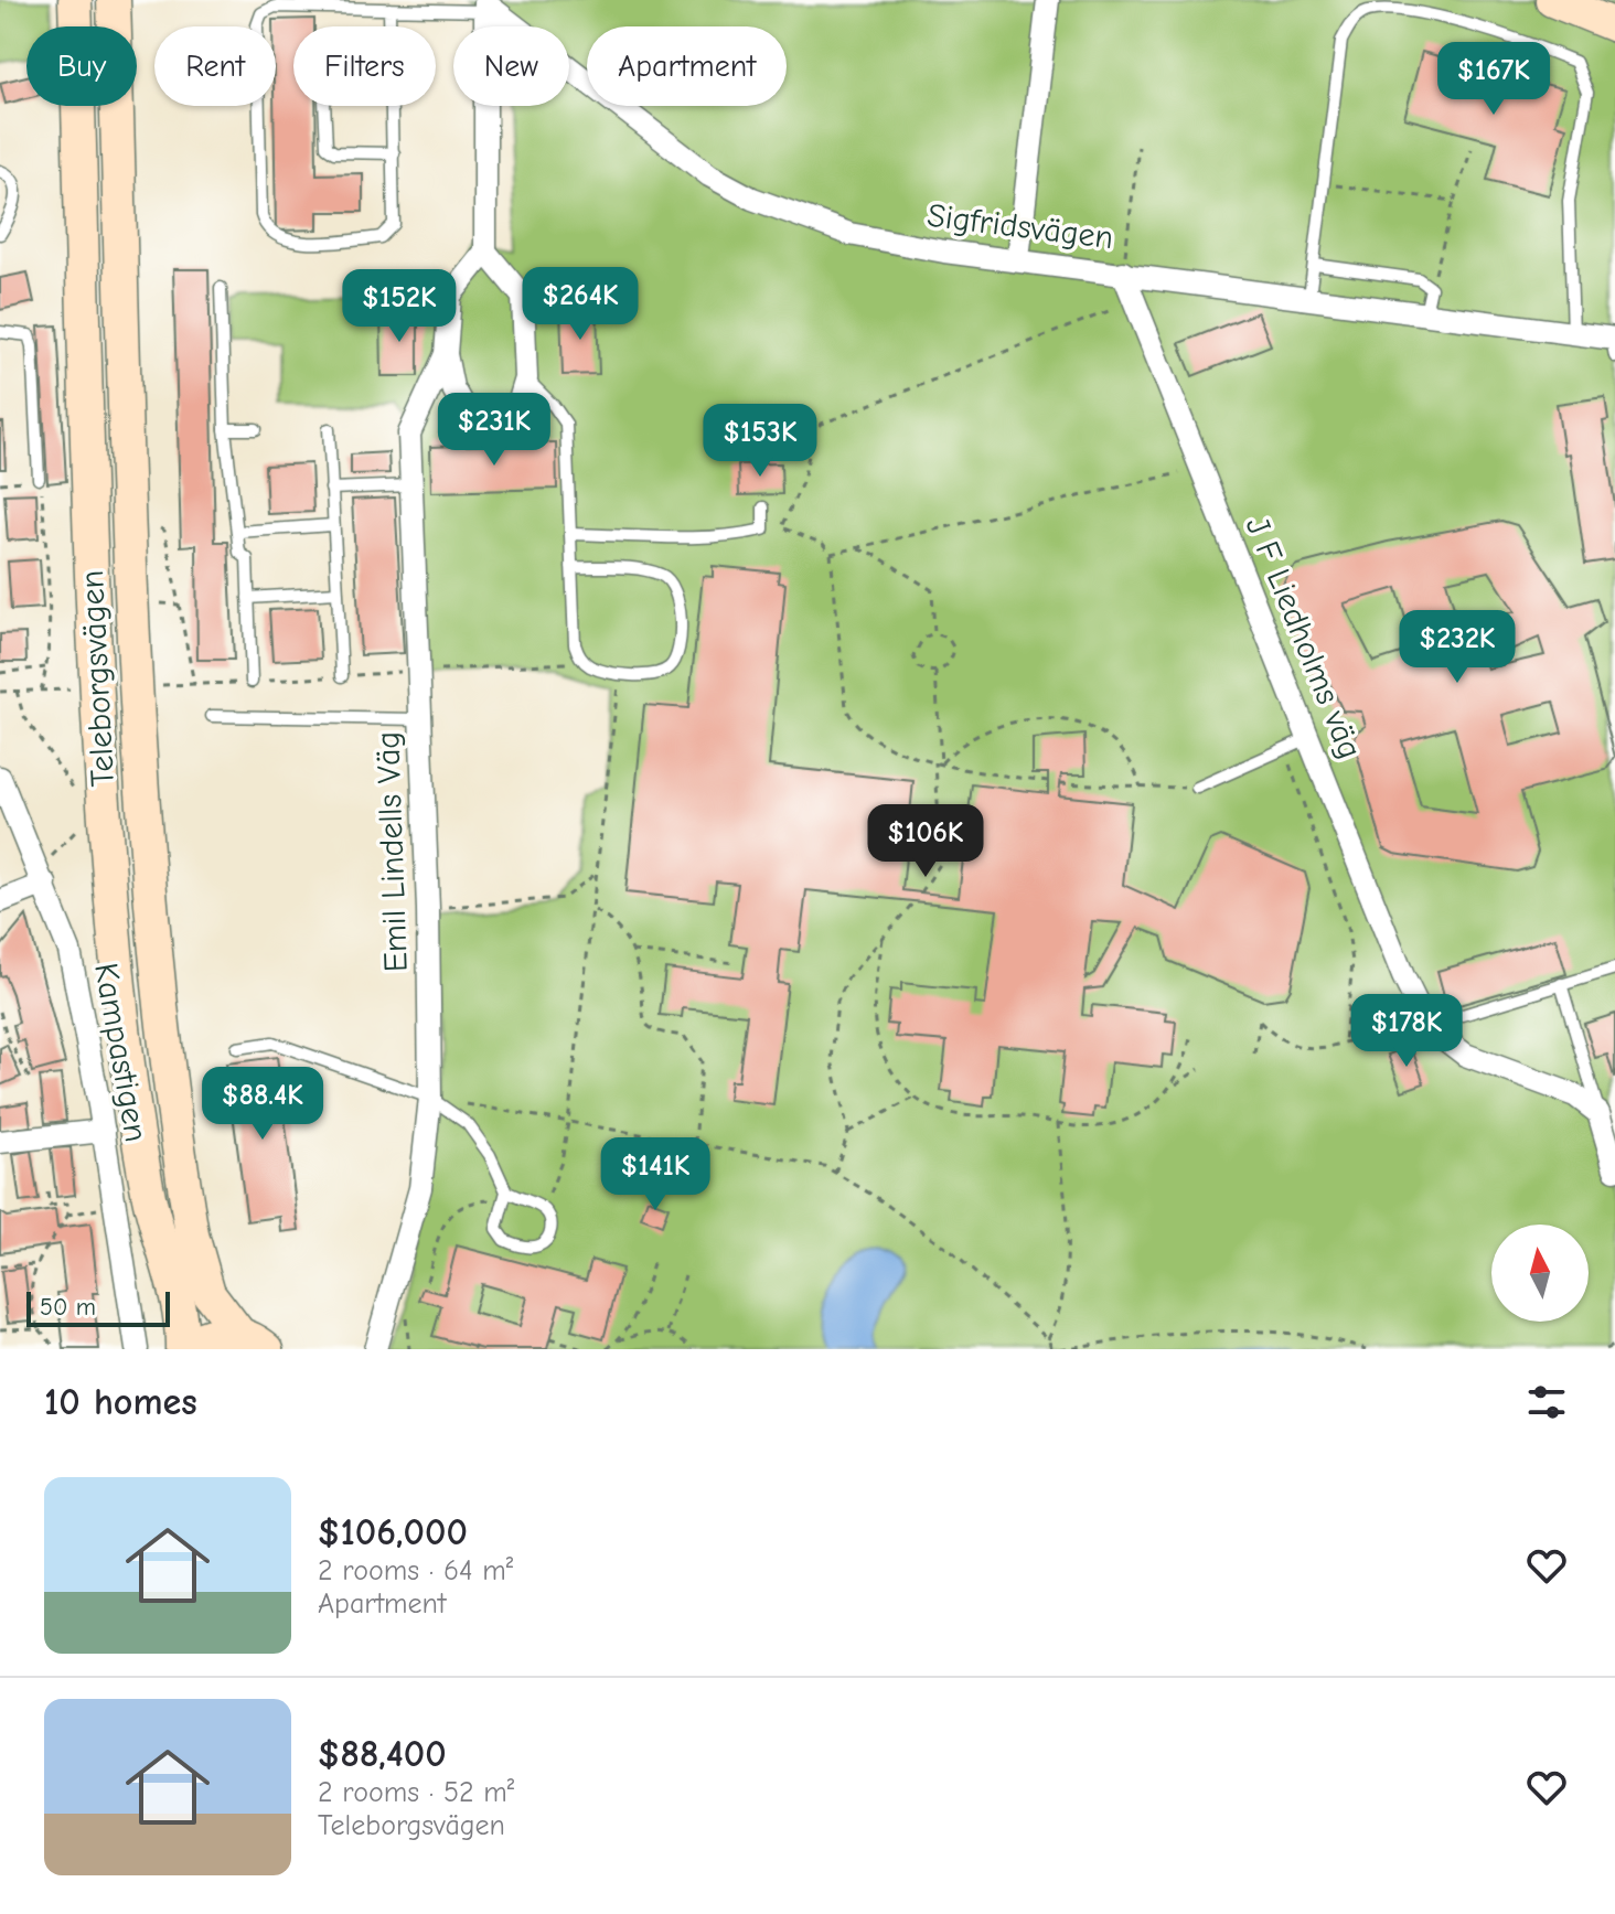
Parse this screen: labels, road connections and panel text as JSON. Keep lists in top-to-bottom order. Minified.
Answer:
{"streets":{"main road":["Teleborgsvägen"],"street":["Sigfridsvägen","J F Liedholms väg","Emil Lindells Väg","Kampastigen"]},"crossings":[["Sigfridsvägen","J F Liedholms väg"]],"scale_bar":"50 m","north":"top","page":{"chip":["Buy","Rent","Filters","New","Apartment"],"price":["$167K","$264K","$152K","$231K","$153K","$232K","$106K","$178K","$88.4K","$141K"],"scale":"50 m","heading":"10 homes","list":[{"name":"$106,000","note":"2 rooms · 64 m² · Apartment"},{"name":"$88,400","note":"2 rooms · 52 m² · Teleborgsvägen"}]}}
